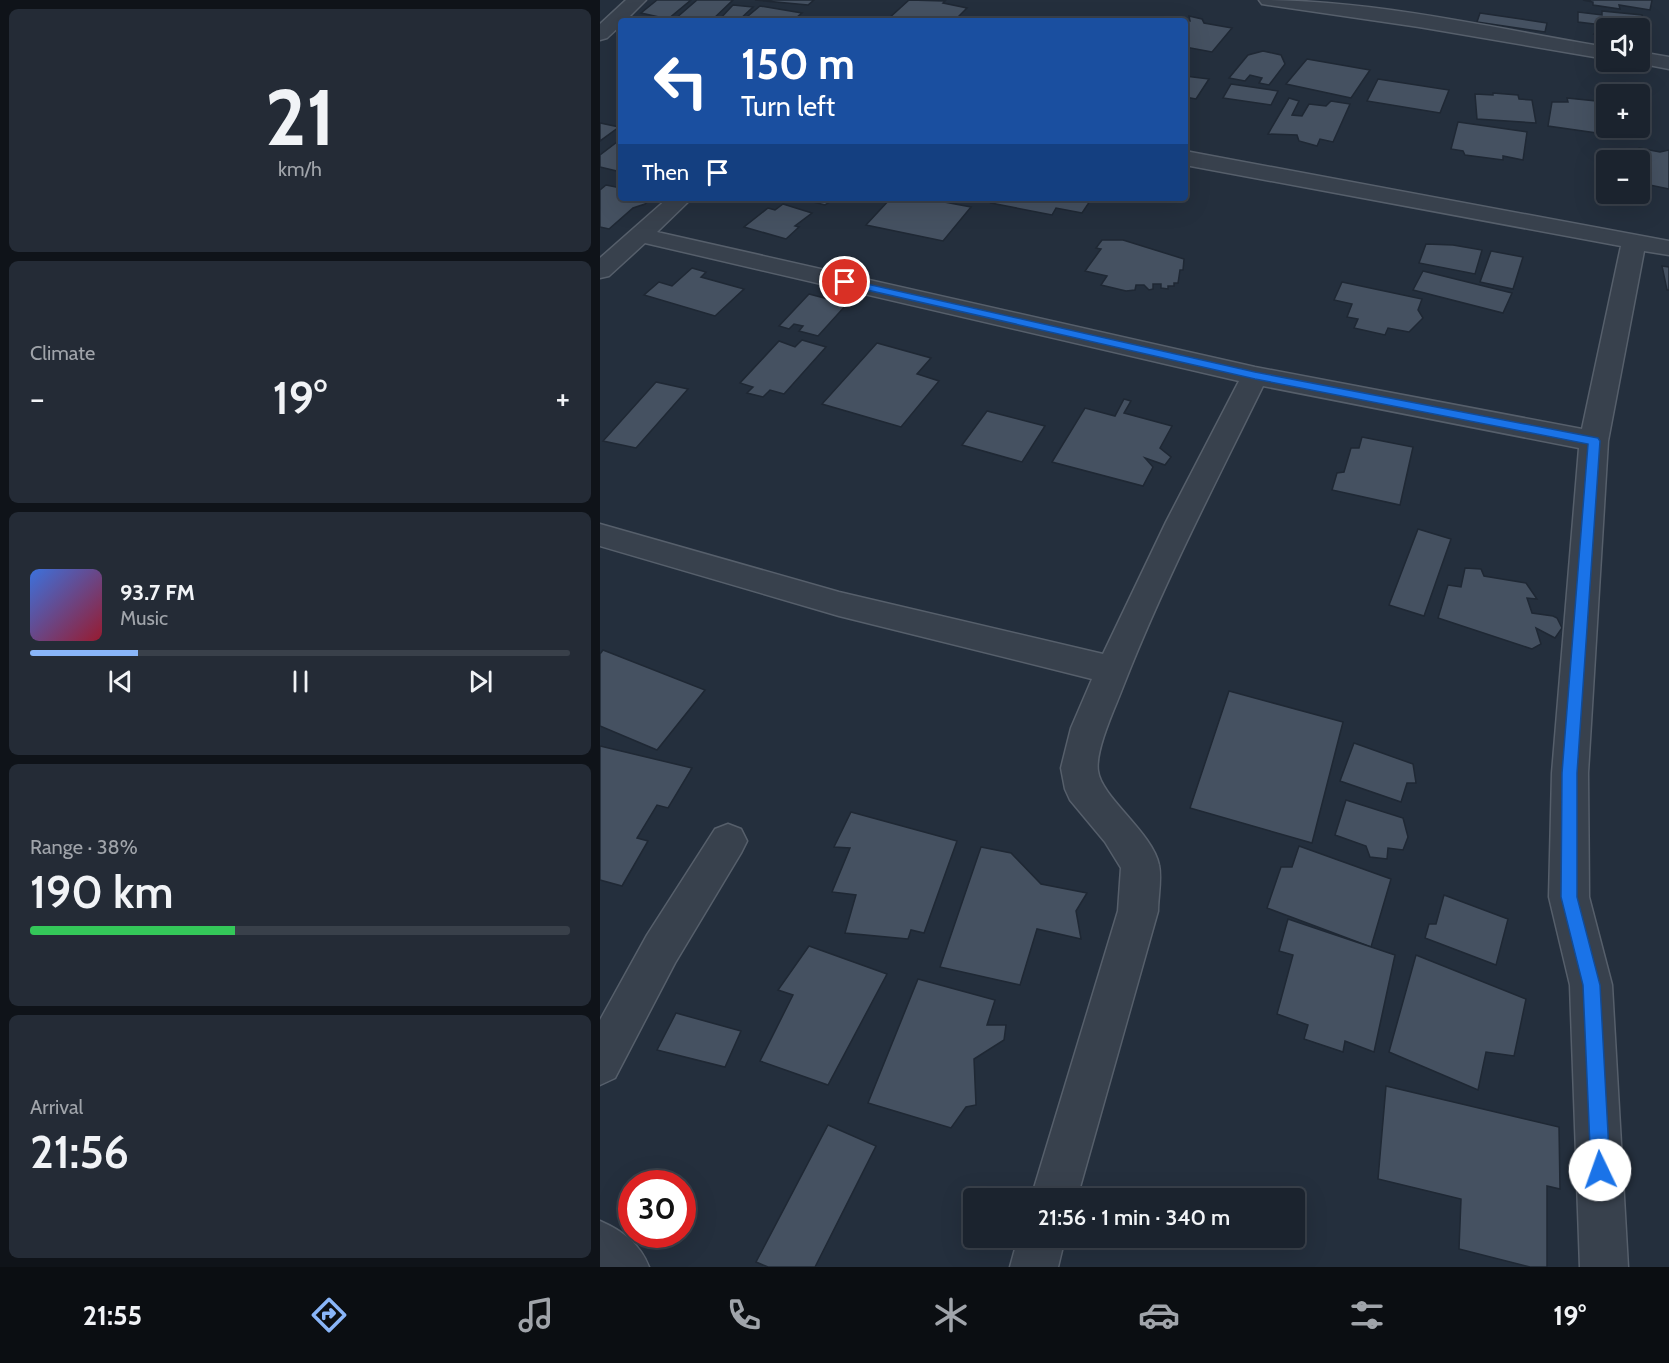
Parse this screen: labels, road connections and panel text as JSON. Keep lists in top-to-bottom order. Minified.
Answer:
{"page":{"tile":[["21","km/h"],"Climate",["Range · 38%","190 km"],["Arrival","21:56"]],"map_buttons":["+","−"],"turn":["150 m","Turn left"],"then":"Then","heat":["−","19°","+"],"song":["93.7 FM","Music"],"limit":"30","trip":"21:56 · 1 min · 340 m","tabs":["21:55","19°"]}}
